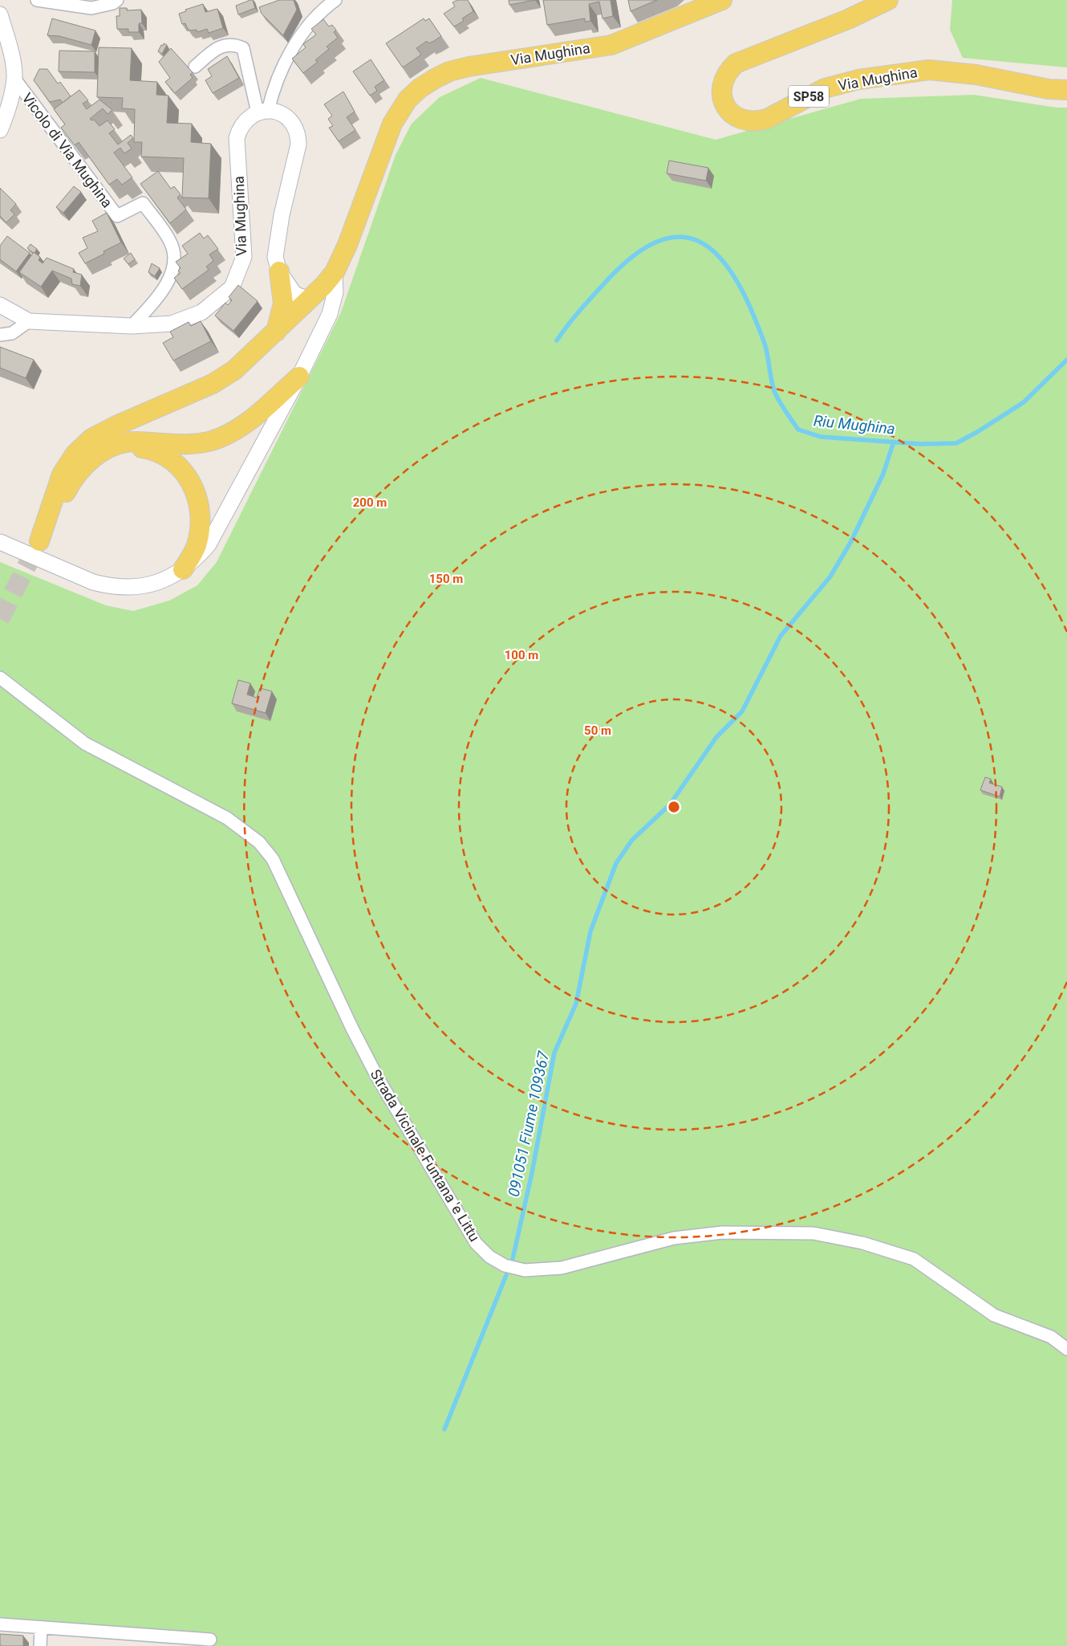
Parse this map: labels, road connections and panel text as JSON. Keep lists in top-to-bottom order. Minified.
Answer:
{"streets":{"main road":["Via Mughina","SP58"],"street":["Vicolo di Via Mughina","Strada Vicinale Funtana 'e Littu"]},"crossings":[["Via Mughina","Vicolo di Via Mughina"]],"water":["Riu Mughina","091051 Fiume 109367"],"rings":["200 m","150 m","100 m","50 m"]}
